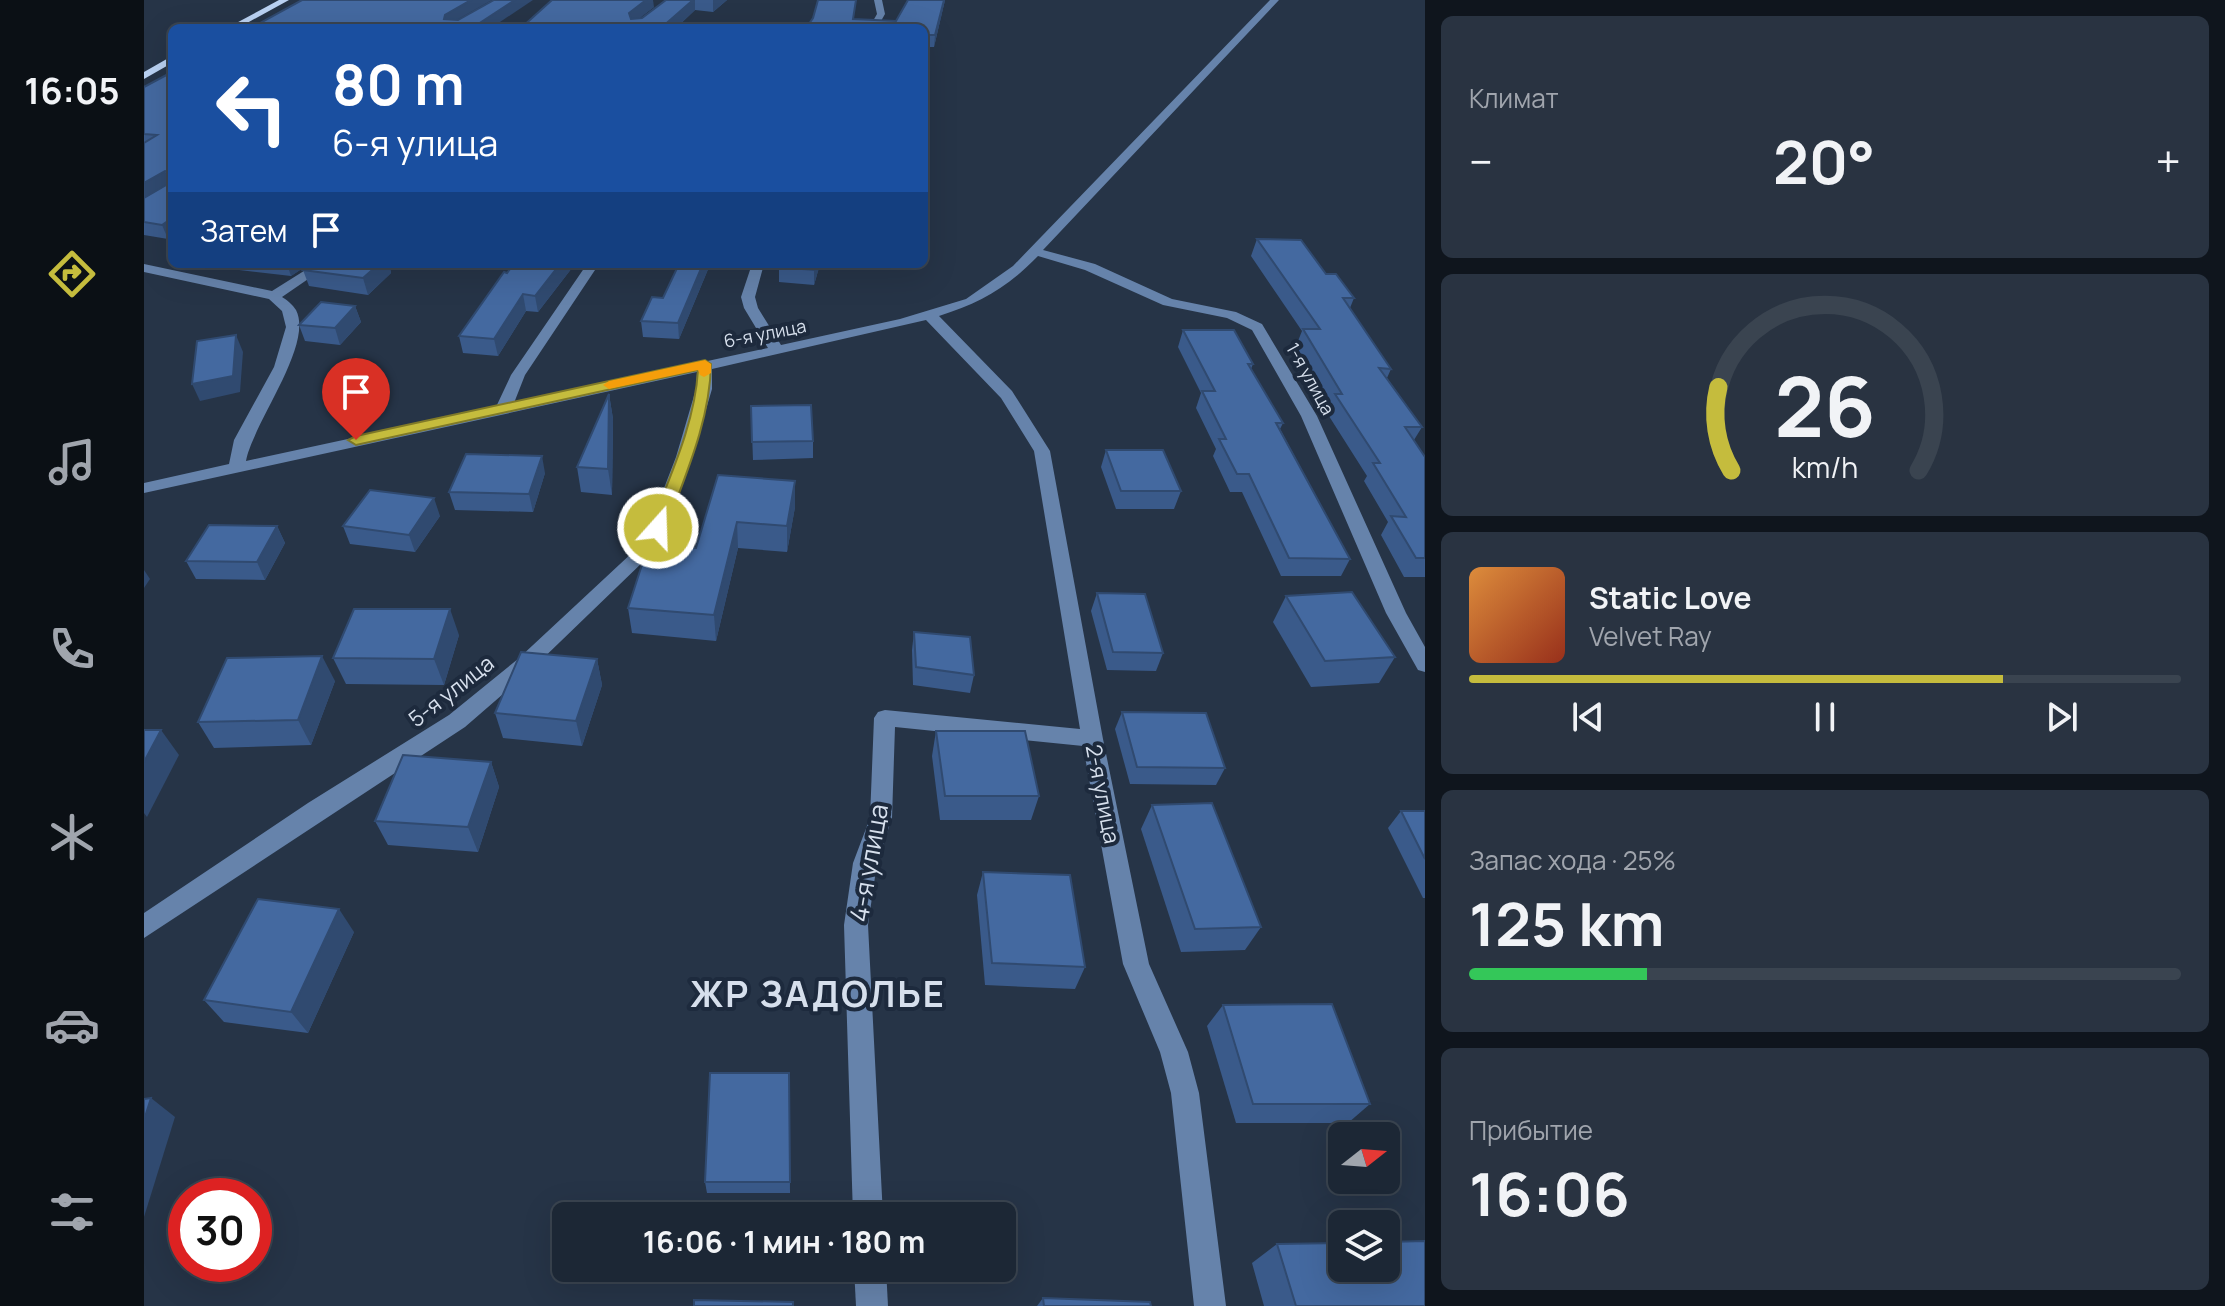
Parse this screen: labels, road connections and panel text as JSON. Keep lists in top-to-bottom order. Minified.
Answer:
{"streets":{"street":["6-я улица","1-я улица","5-я улица","2-я улица","4-я улица"]},"crossings":[["6-я улица","1-я улица"],["6-я улица","5-я улица"],["6-я улица","2-я улица"],["2-я улица","4-я улица"]],"districts":["ЖР ЗАДОЛЬЕ"],"north":"right","page":{"tabs":"16:05","tile":["Климат",["Запас хода · 25%","125 km"],["Прибытие","16:06"]],"turn":["80 m","6-я улица"],"heat":["−","20°","+"],"then":"Затем","song":["Static Love","Velvet Ray"],"limit":"30","trip":"16:06 · 1 мин · 180 m","gauge":["26","km/h"]}}
